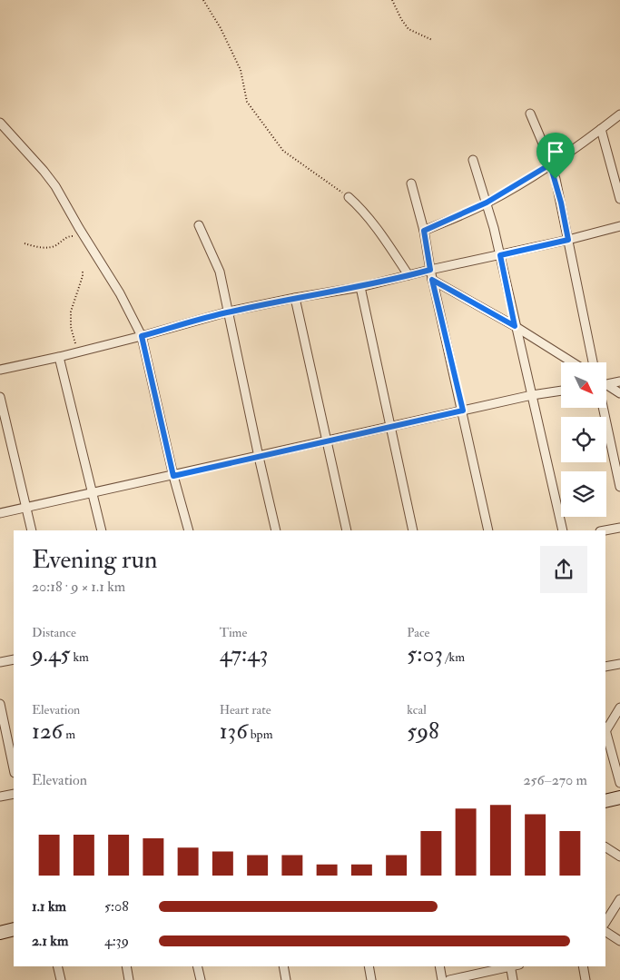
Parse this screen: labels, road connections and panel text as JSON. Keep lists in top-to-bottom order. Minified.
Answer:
{"north":"bottom right","page":{"heading":["Evening run","20:18 · 9 × 1.1 km"],"stats":[["Distance","9.45 km"],["Time","47:43"],["Pace","5:03 /km"],["Elevation","126 m"],["Heart rate","136 bpm"],["kcal","598"]],"chart":["Elevation","256–270 m"],"list":[{"name":"1.1 km","note":"5:08"},{"name":"2.1 km","note":"4:39"}]}}
